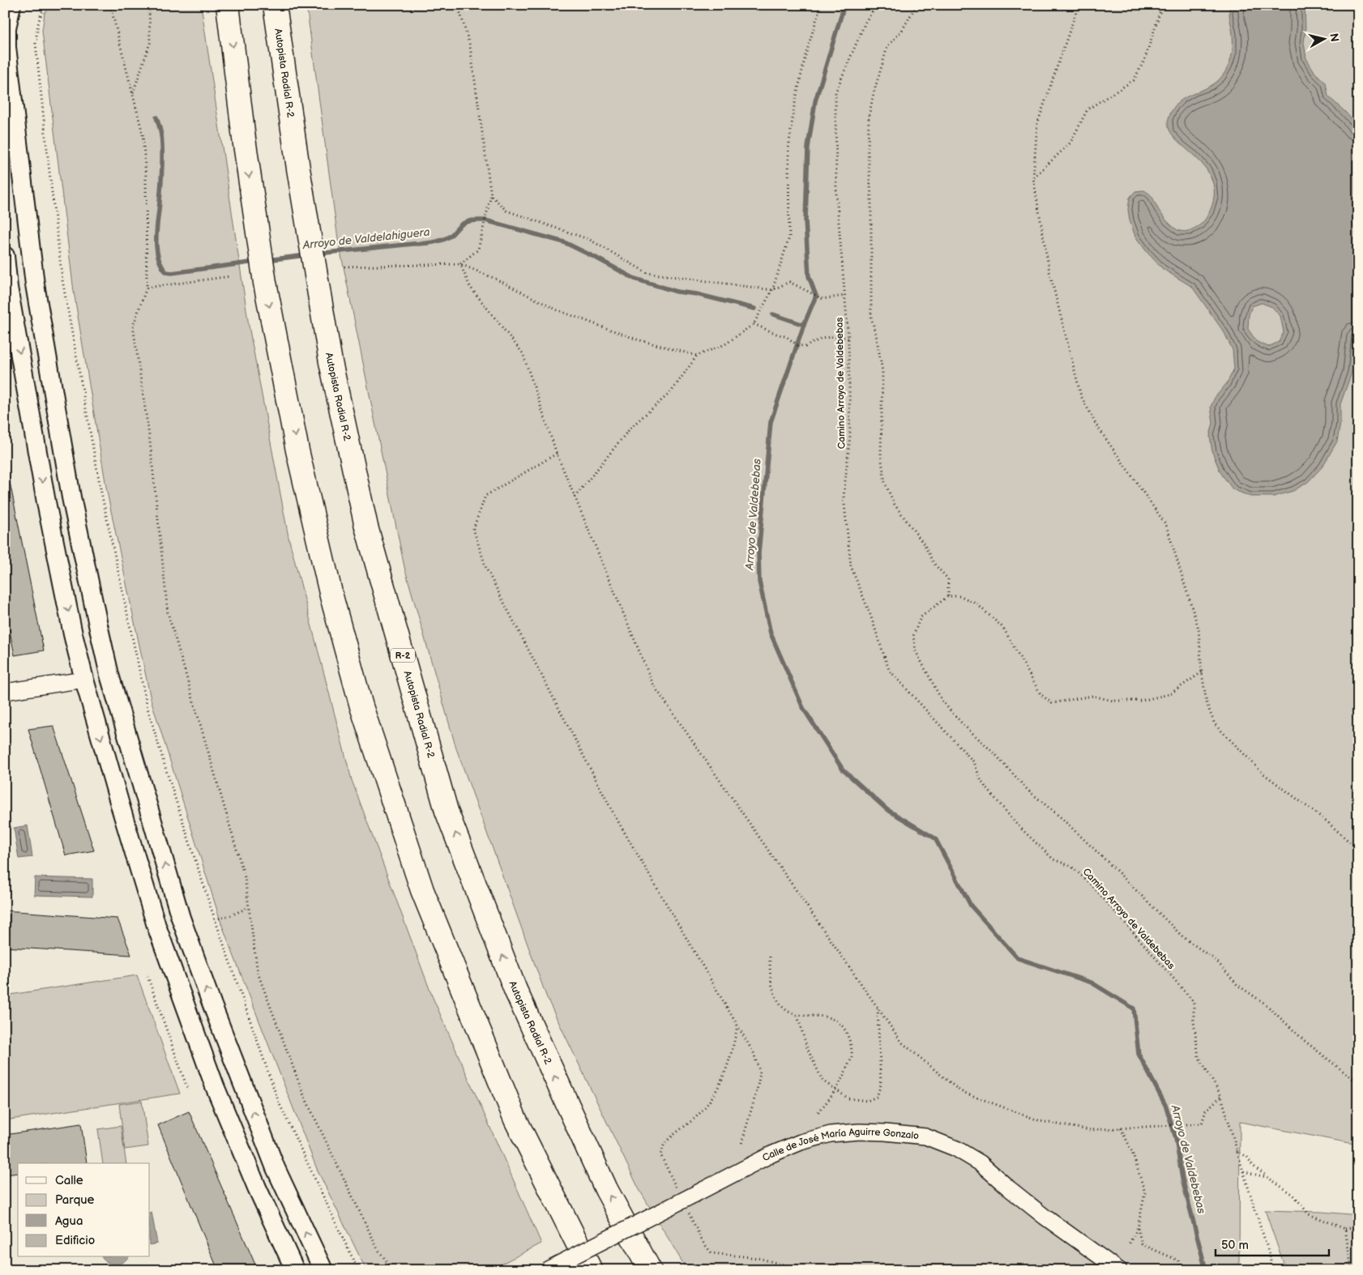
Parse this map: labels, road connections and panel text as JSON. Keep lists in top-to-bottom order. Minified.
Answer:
{"streets":{"highway":["Autopista Radial R-2","R-2"],"street":["Calle de José María Aguirre Gonzalo"],"path":["Camino Arroyo de Valdebebas"]},"water":["Arroyo de Valdelahiguera","Arroyo de Valdebebas"],"legend":["Calle","Parque","Agua","Edificio"],"scale_bar":"50 m","north":"right"}
